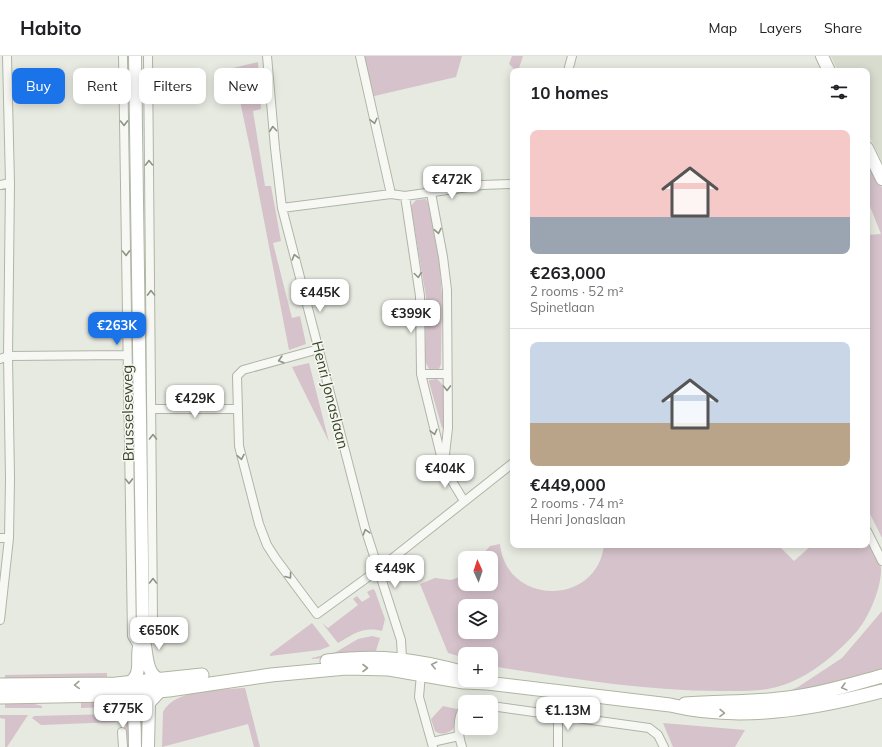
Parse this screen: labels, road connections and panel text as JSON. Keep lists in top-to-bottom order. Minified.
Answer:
{"streets":{"street":["Henri Jonaslaan","Brusselseweg"]},"one_way":["Henri Jonaslaan"],"north":"top","page":{"header":"Habito","nav":["Map","Layers","Share"],"chip":["Buy","Rent","Filters","New"],"heading":"10 homes","list":[{"name":"€263,000","note":"2 rooms · 52 m² · Spinetlaan"},{"name":"€449,000","note":"2 rooms · 74 m² · Henri Jonaslaan"}],"price":["€472K","€445K","€399K","€263K","€429K","€404K","€449K","€650K","€775K","€1.13M"],"map_buttons":["+","−"]}}
